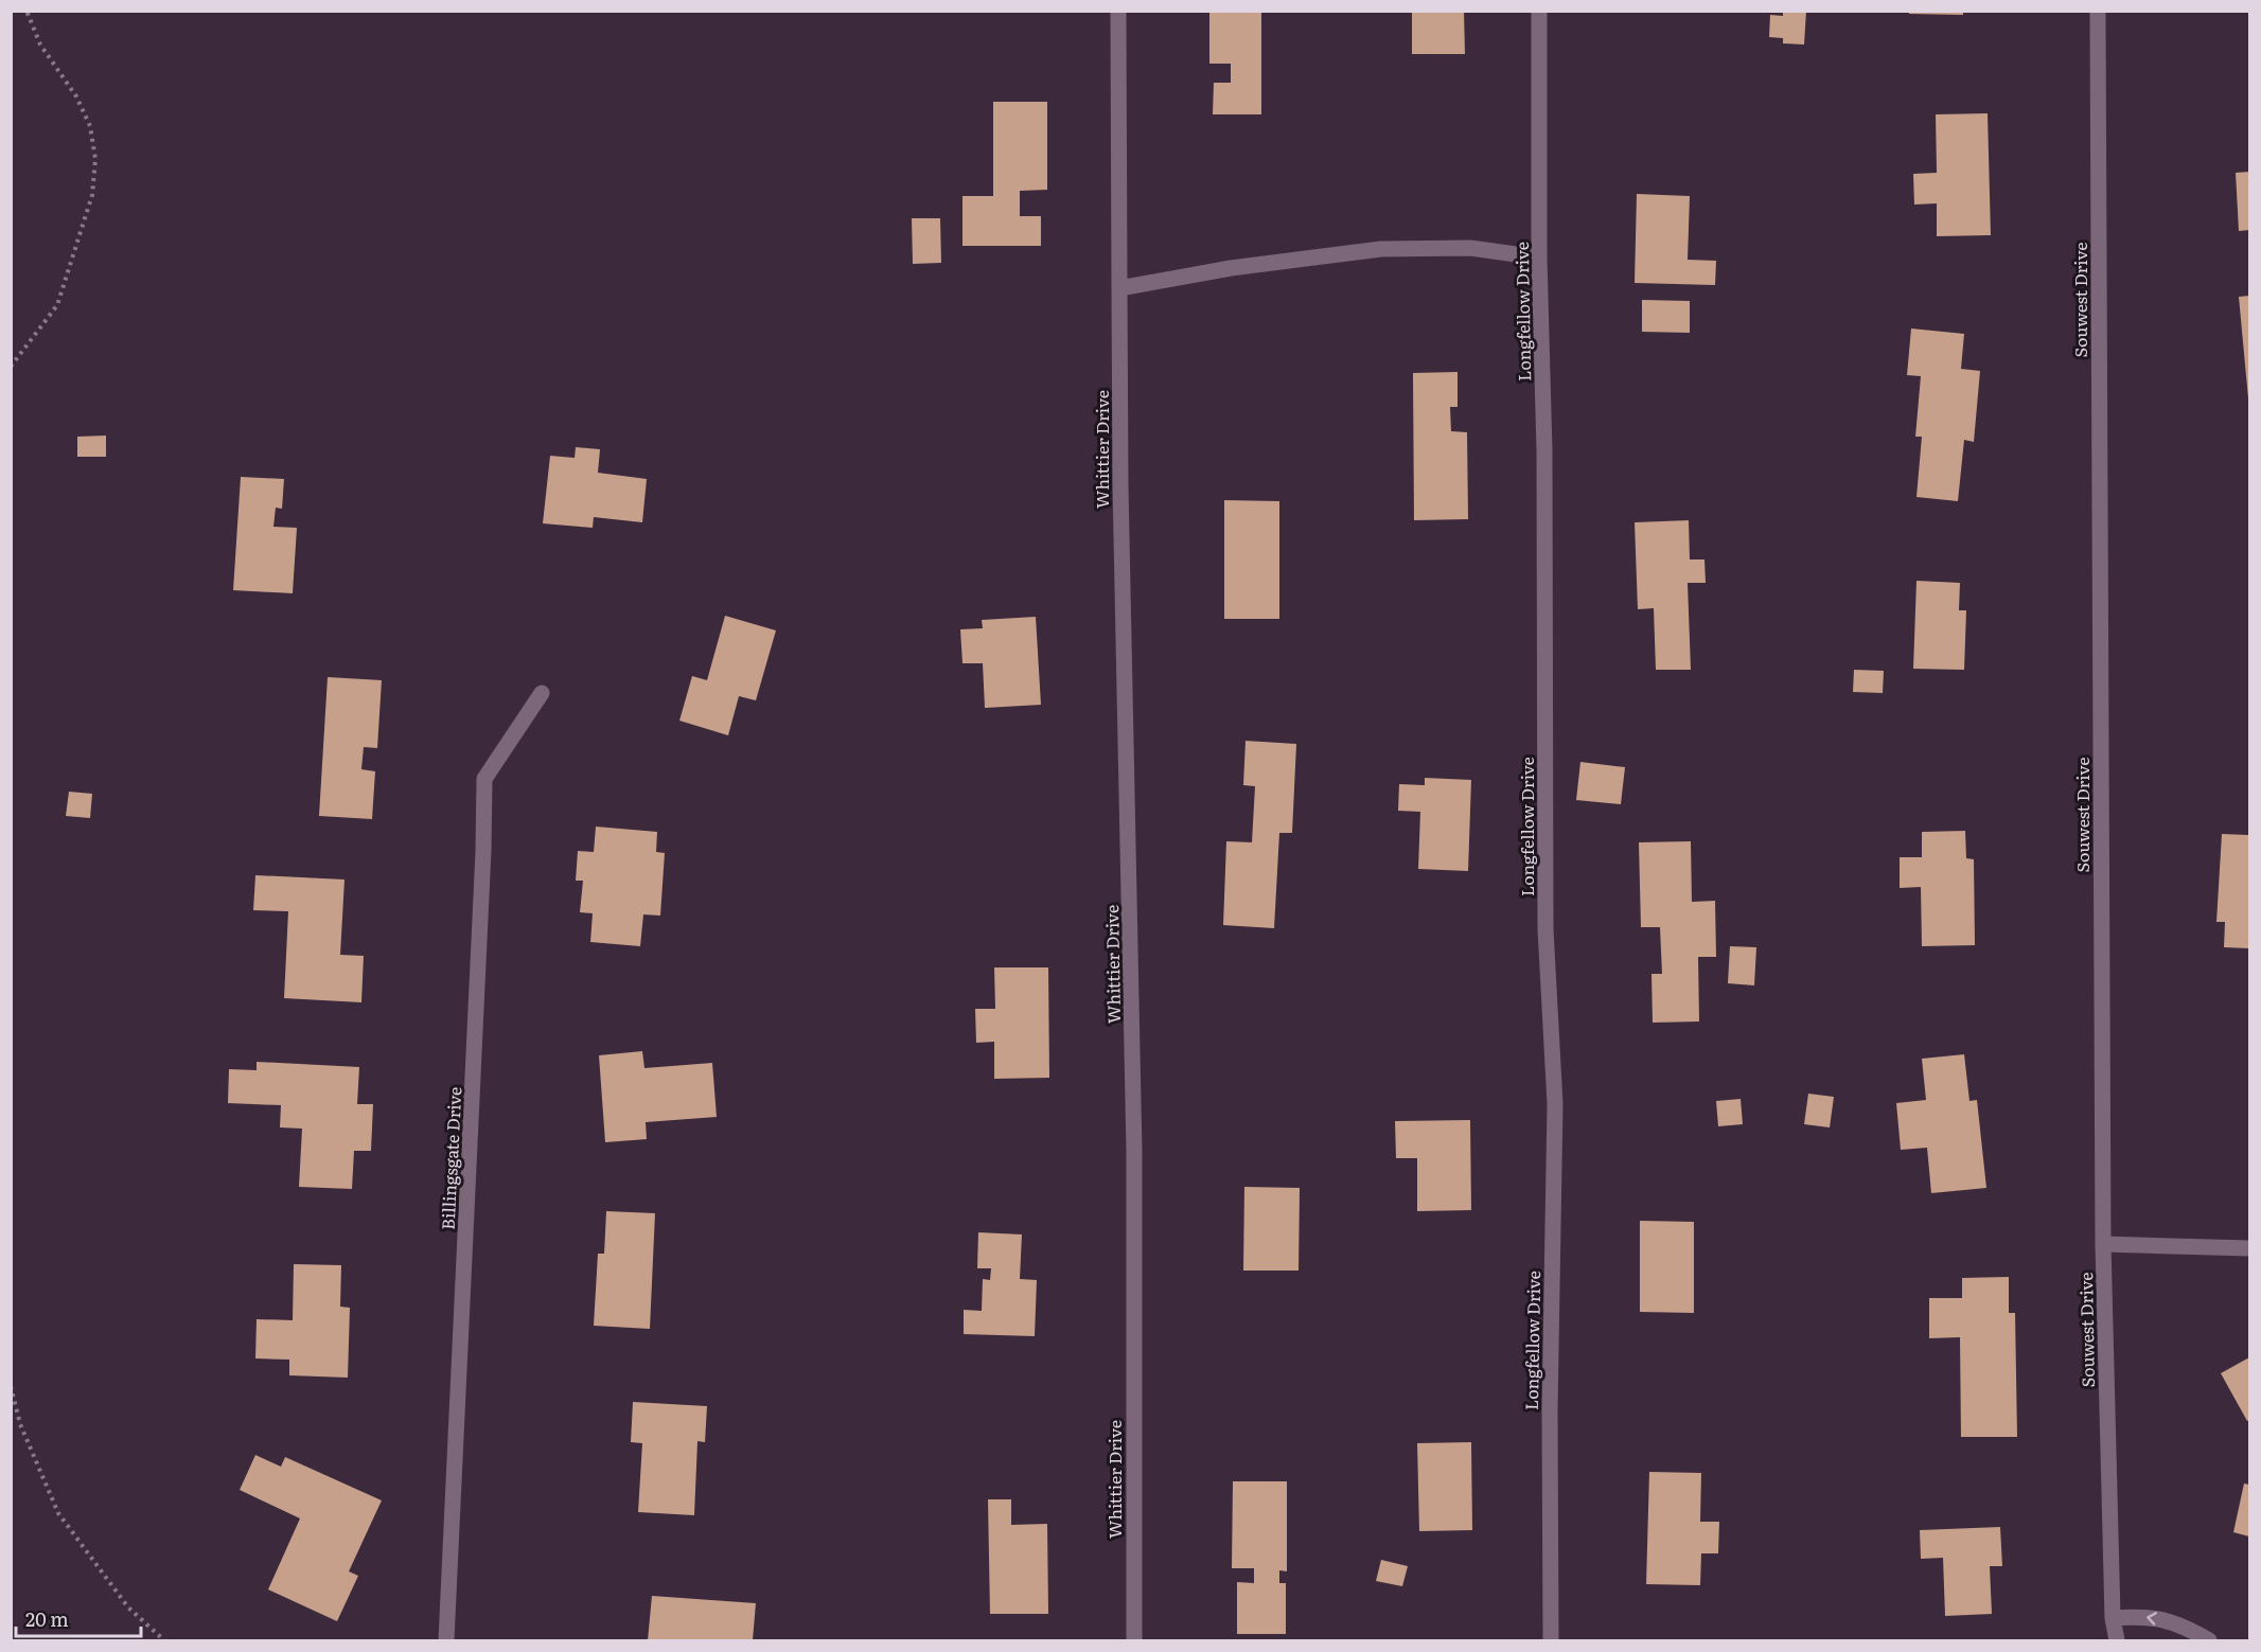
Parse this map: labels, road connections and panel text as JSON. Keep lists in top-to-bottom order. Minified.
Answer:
{"streets":{"street":["Souwest Drive","Longfellow Drive","Whittier Drive","Billingsgate Drive"]},"scale_bar":"20 m"}
